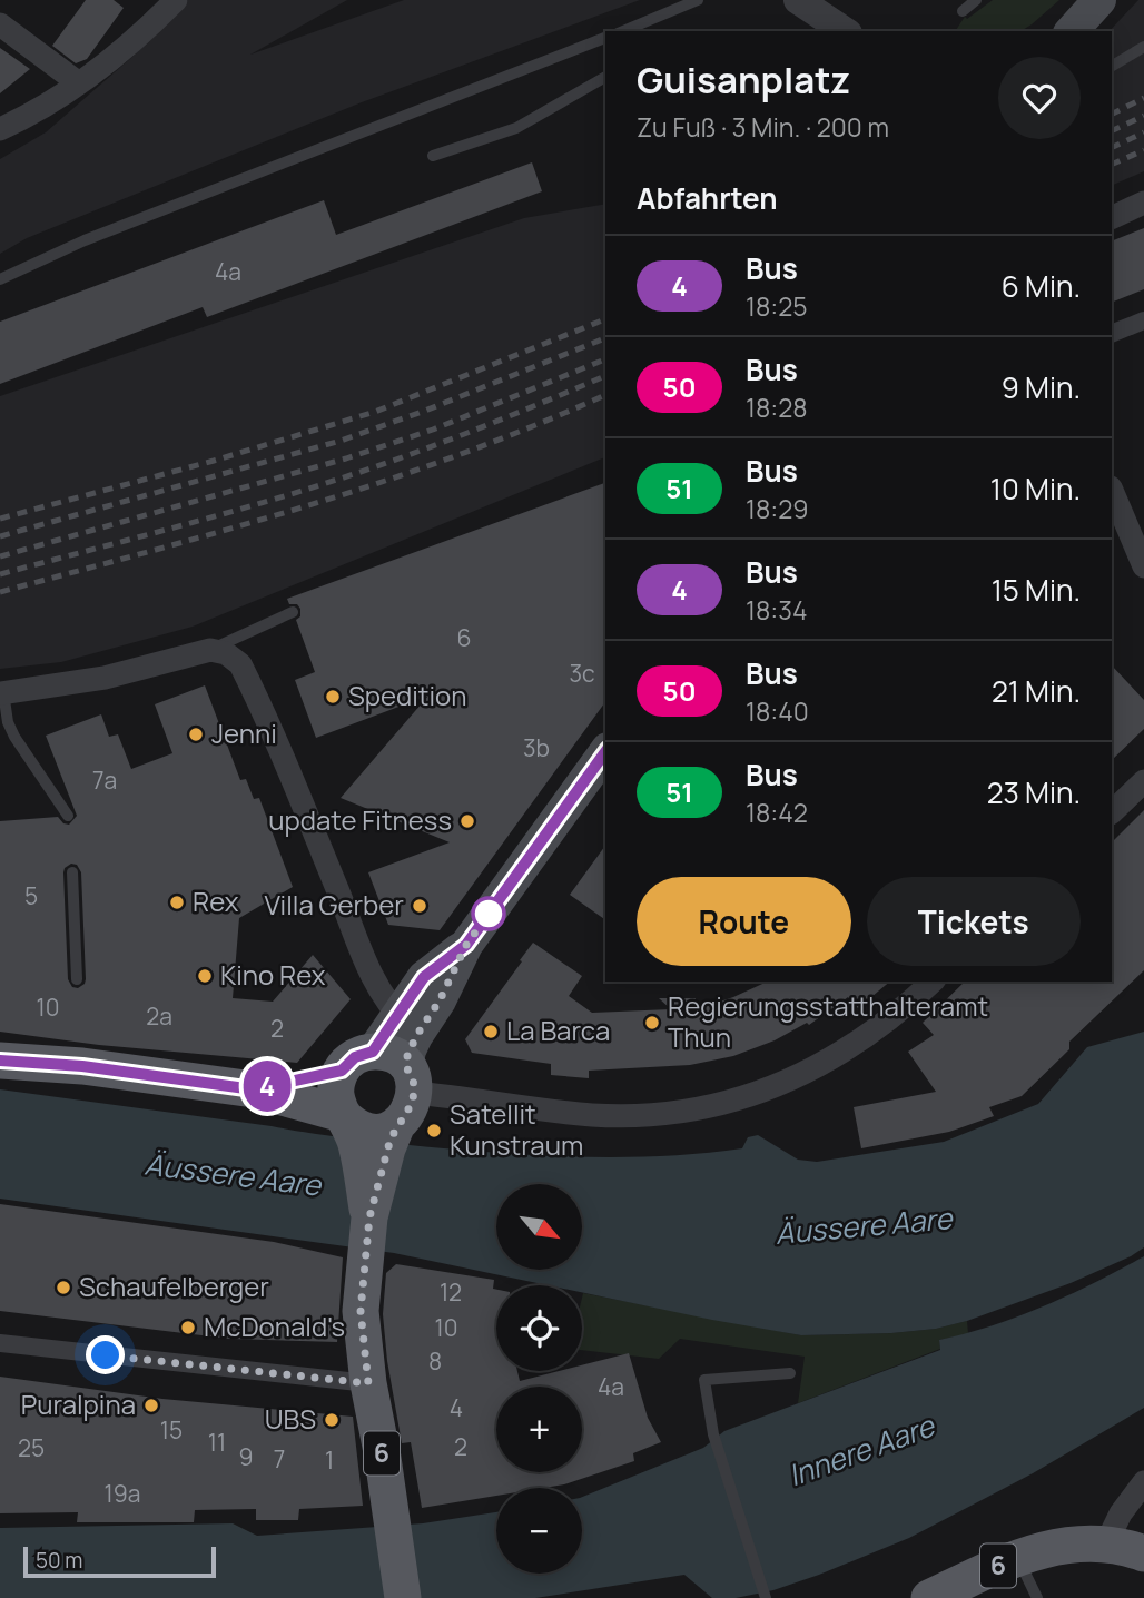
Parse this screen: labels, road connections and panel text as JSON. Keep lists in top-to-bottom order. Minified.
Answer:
{"streets":{"main road":["6"]},"water":["Äussere Aare","Innere Aare"],"places":["Spedition","Jenni","update Fitness","Rex","Villa Gerber","Kino Rex","Regierungsstatthalteramt Thun","La Barca","Satellit Kunstraum","Schaufelberger","McDonald's","Puralpina","UBS"],"lines":["bus line 4"],"house_numbers":["4a","6","3c","3b","7a","5","10","2a","2","12","10","8","4a","4","15","11","2","25","9","7","1","19a"],"scale_bar":"50 m","north":"bottom right","page":{"on_map":"4","heading":[["Guisanplatz","Zu Fuß · 3 Min. · 200 m"],"Abfahrten"],"list":[{"mark":"4","name":"Bus","note":"18:25","value":"6 Min."},{"mark":"50","name":"Bus","note":"18:28","value":"9 Min."},{"mark":"51","name":"Bus","note":"18:29","value":"10 Min."},{"mark":"4","name":"Bus","note":"18:34","value":"15 Min."},{"mark":"50","name":"Bus","note":"18:40","value":"21 Min."},{"mark":"51","name":"Bus","note":"18:42","value":"23 Min."}],"buttons":["Route","Tickets"],"map_buttons":["+","−"],"scale":"50 m"}}
